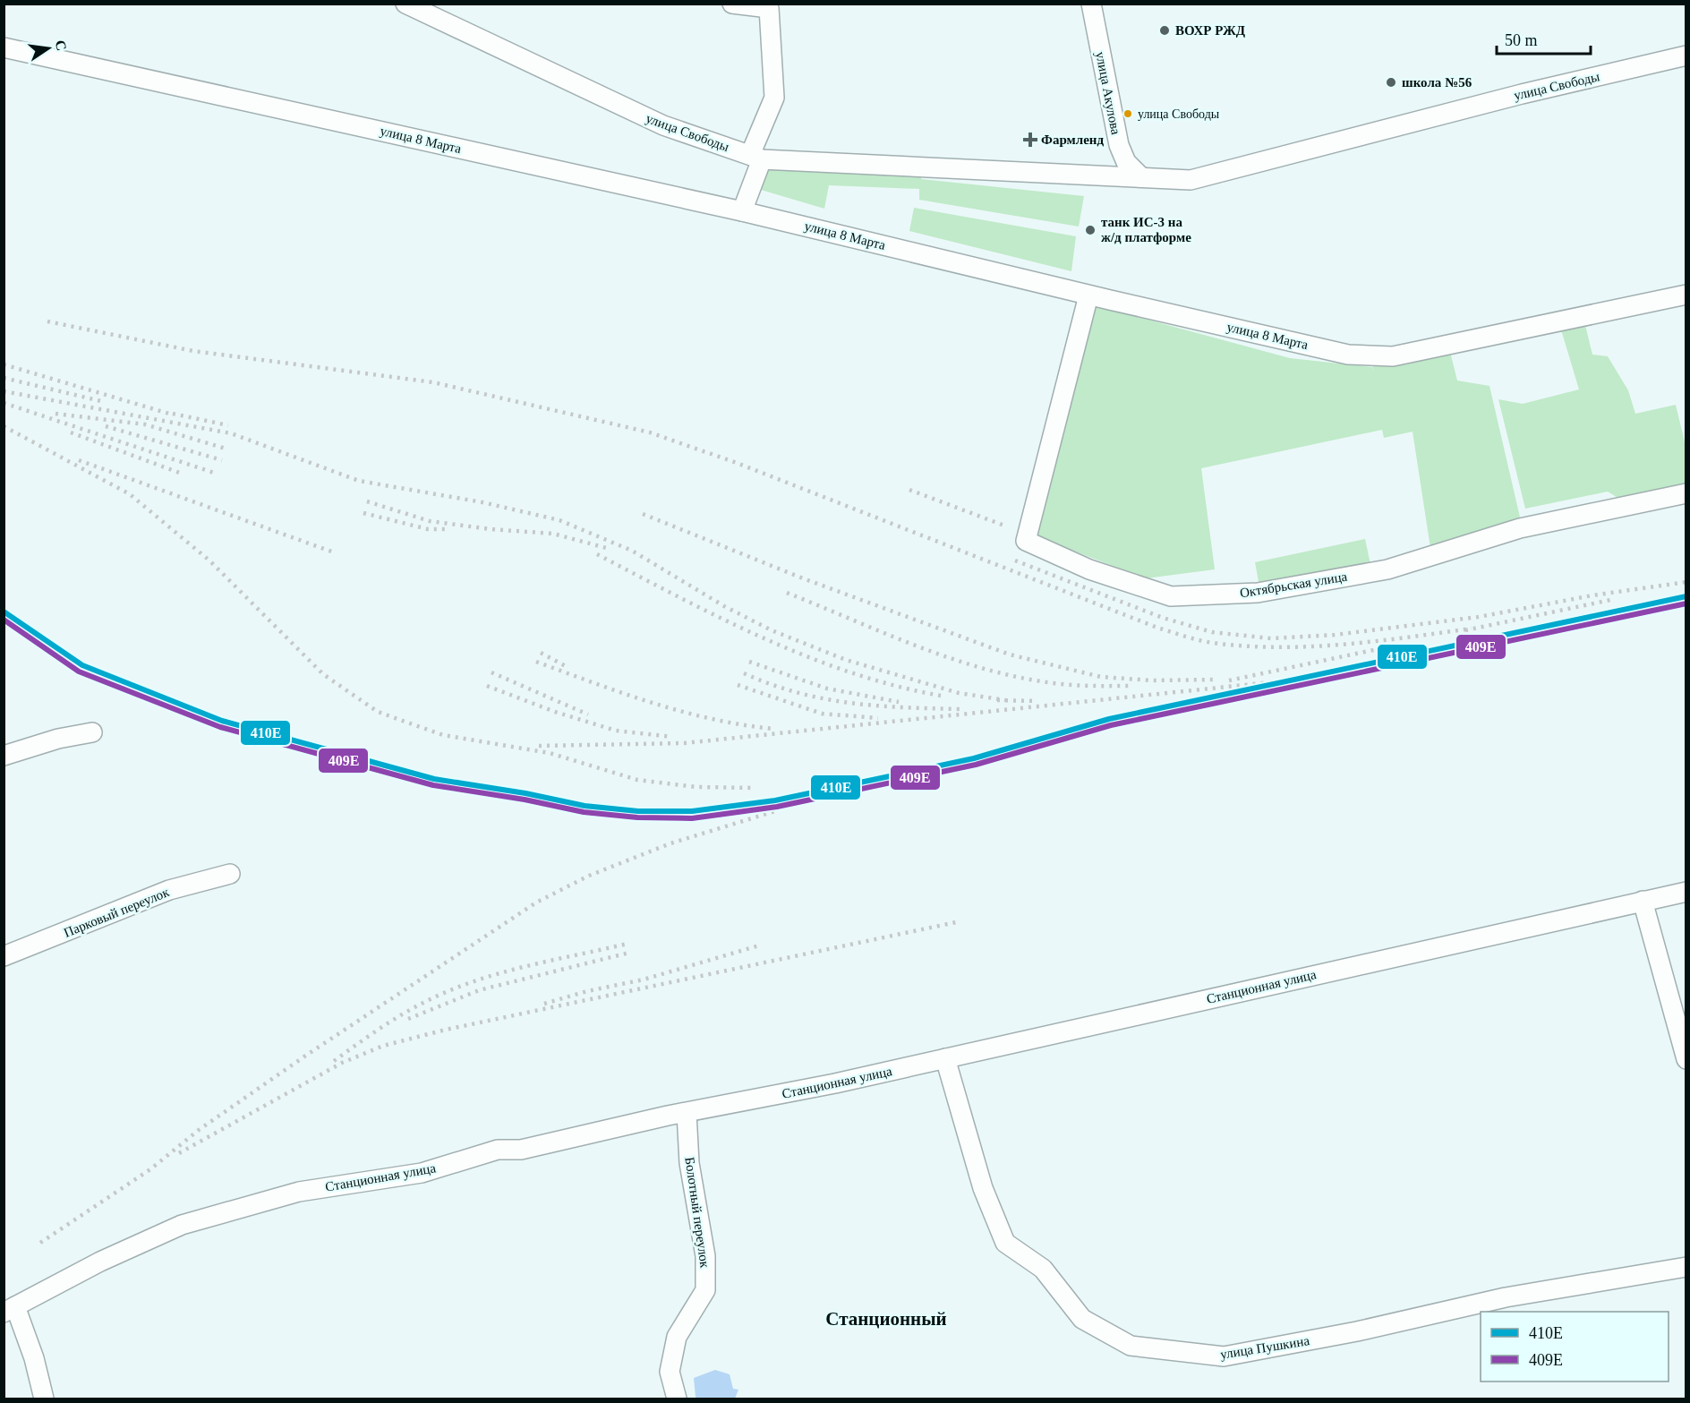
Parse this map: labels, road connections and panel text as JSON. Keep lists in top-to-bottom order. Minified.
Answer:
{"streets":{"street":["улица Свободы","улица Акулова","улица 8 Марта","Октябрьская улица","Парковый переулок","Станционная улица","Болотный переулок","улица Пушкина"]},"crossings":[["улица Свободы","улица Акулова"],["улица 8 Марта","Октябрьская улица"],["Станционная улица","Болотный переулок"],["Станционная улица","улица Пушкина"]],"districts":["Станционный"],"places":{"other":["ВОХР РЖД","школа №56","улица Свободы","танк ИС-3 на ж/д платформе"],"health":["Фармленд"]},"lines":["transit line 410E","transit line 409E"],"legend":["410E","409E"],"scale_bar":"50 m","north":"right"}
